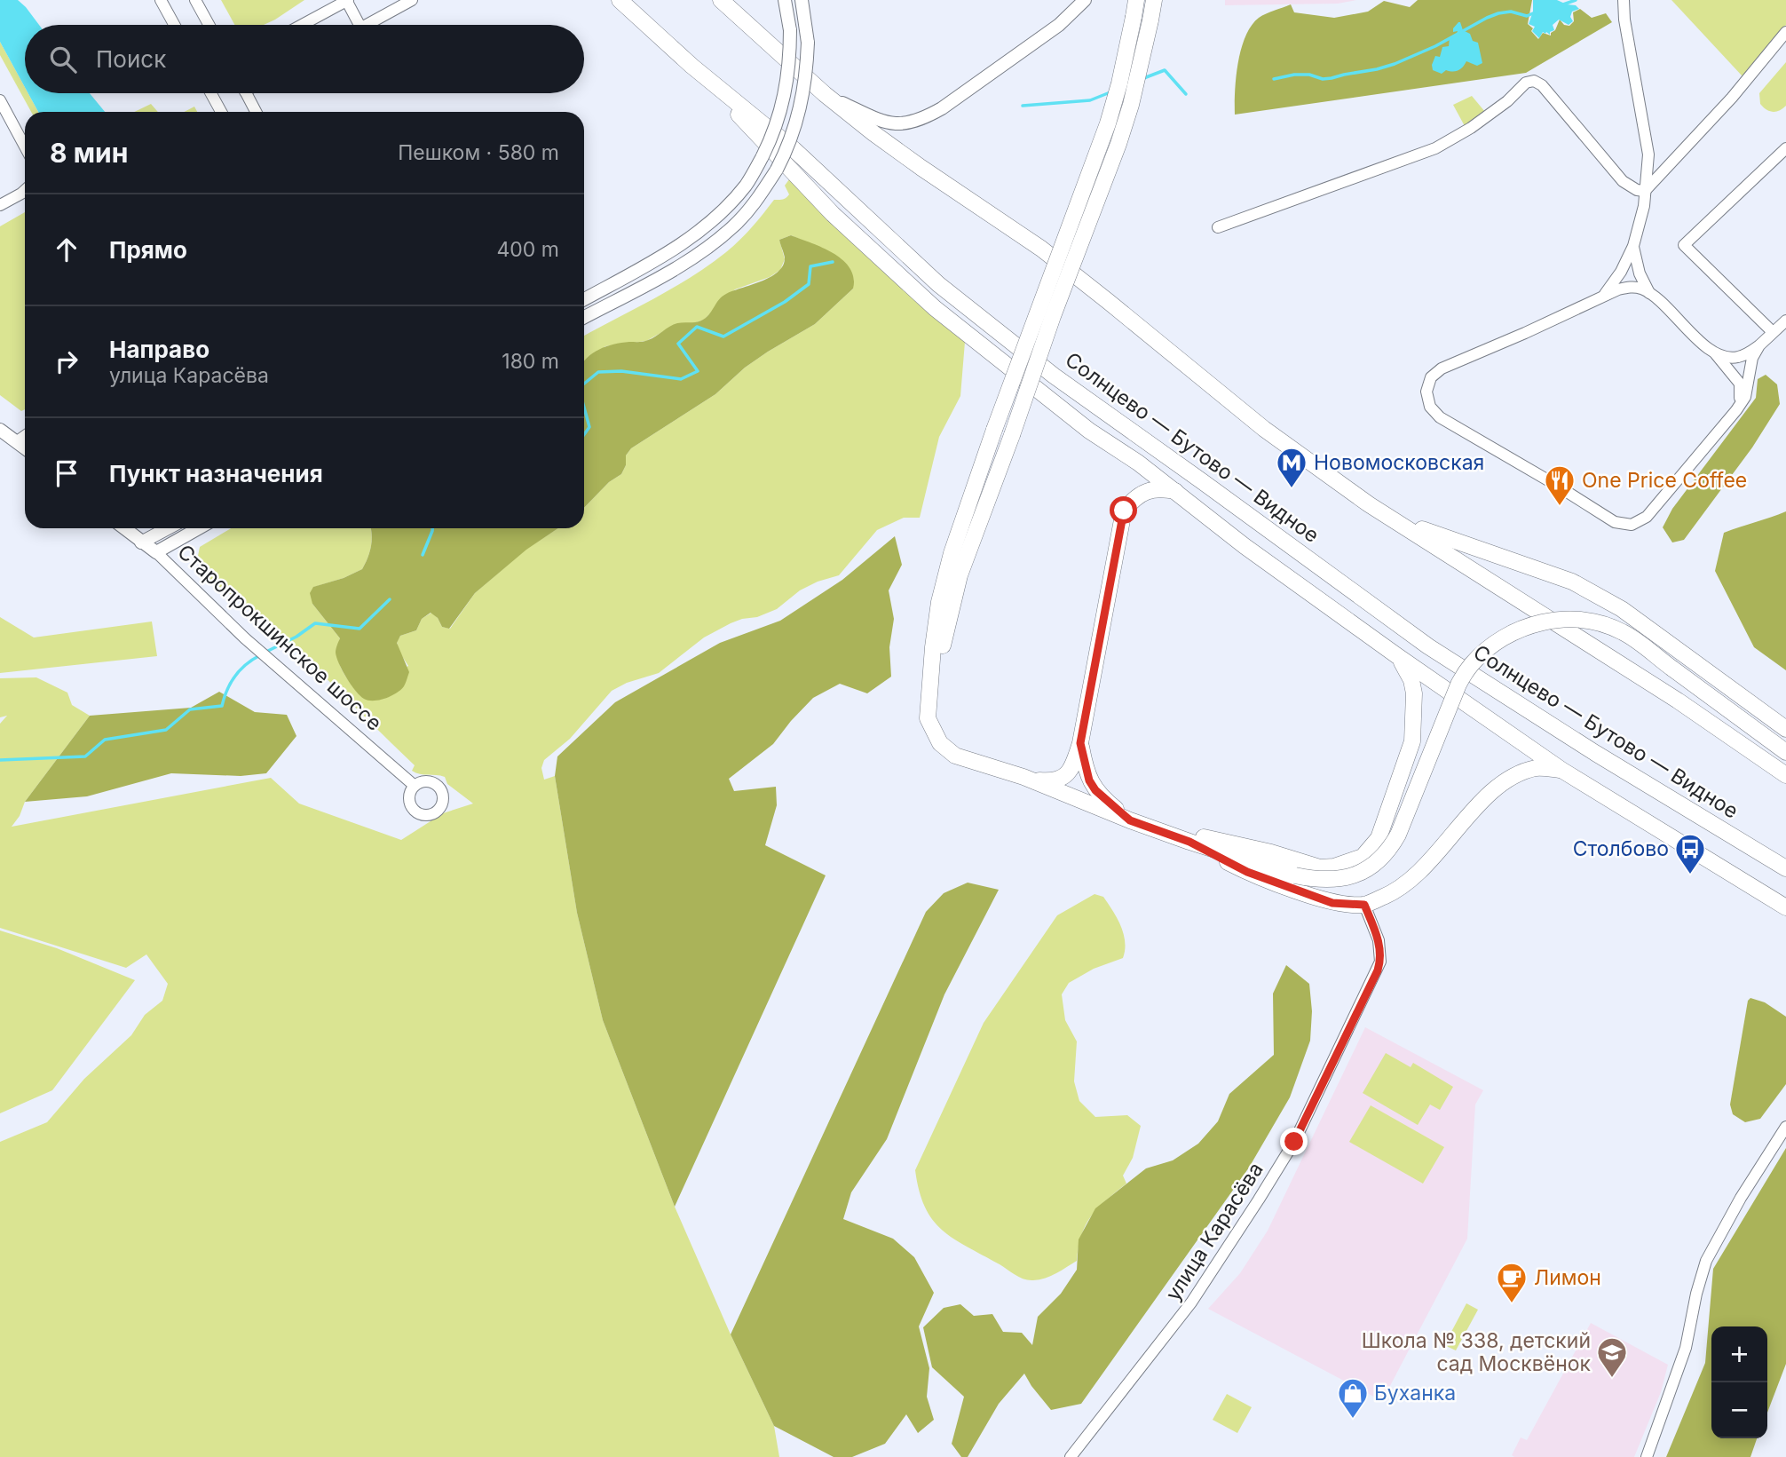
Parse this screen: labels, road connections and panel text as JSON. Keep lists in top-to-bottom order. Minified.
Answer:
{"streets":{"main road":["Солнцево — Бутово — Видное"],"street":["Старопрокшинское шоссе","улица Карасёва"]},"places":{"metro station":["Новомосковская"],"restaurant":["One Price Coffee"],"bus stop":["Столбово"],"cafe":["Лимон"],"school or university":["Школа № 338, детский сад Москвёнок"],"shop":["Буханка"]},"page":{"search":"Поиск","heading":["8 мин","Пешком · 580 m"],"list":[["Прямо","400 m"],["Направо","улица Карасёва","180 m"],"Пункт назначения"],"map_buttons":["+","−"]}}
